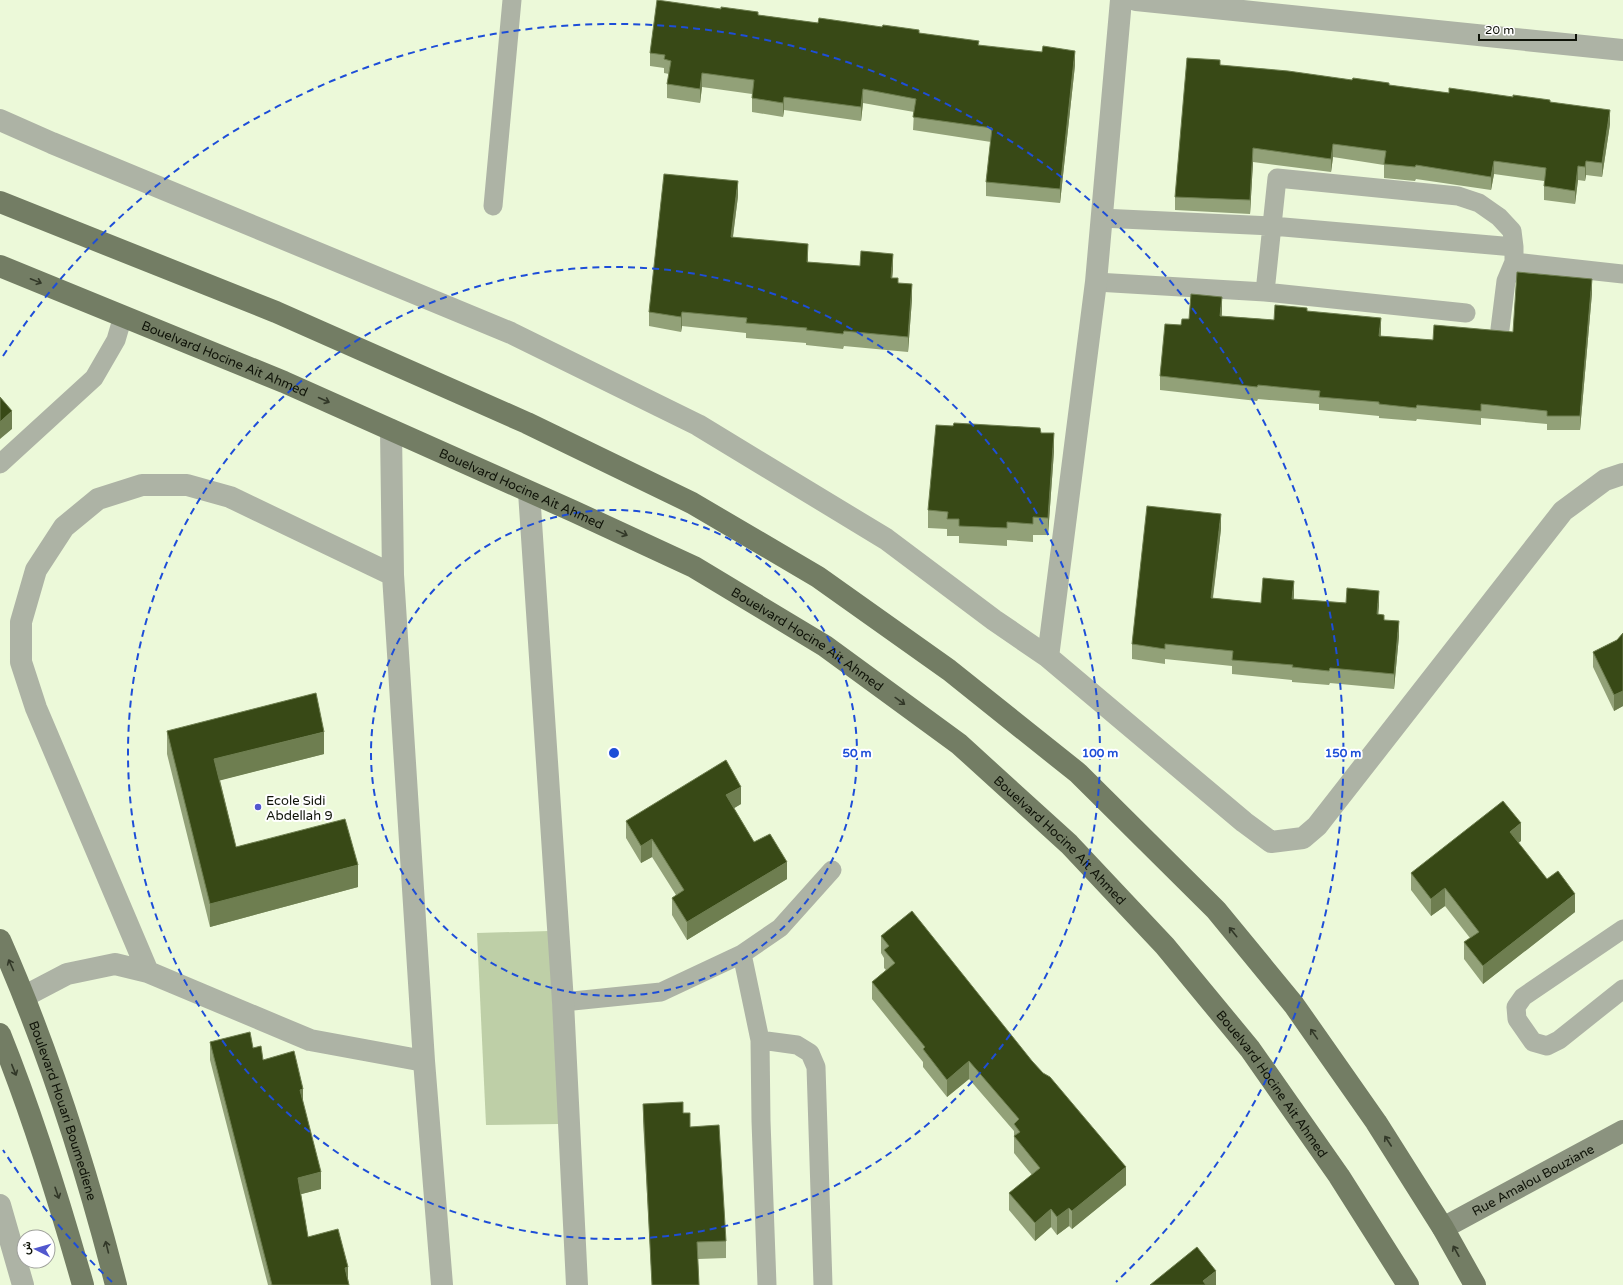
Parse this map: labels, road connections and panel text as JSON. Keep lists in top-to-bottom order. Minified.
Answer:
{"streets":{"main road":["Bouelvard Hocine Ait Ahmed","Boulevard Houari Boumediene"],"street":["Rue Amalou Bouziane"]},"places":["Ecole Sidi Abdellah 9"],"scale_bar":"20 m","north":"left","rings":["50 m","100 m","150 m"]}
